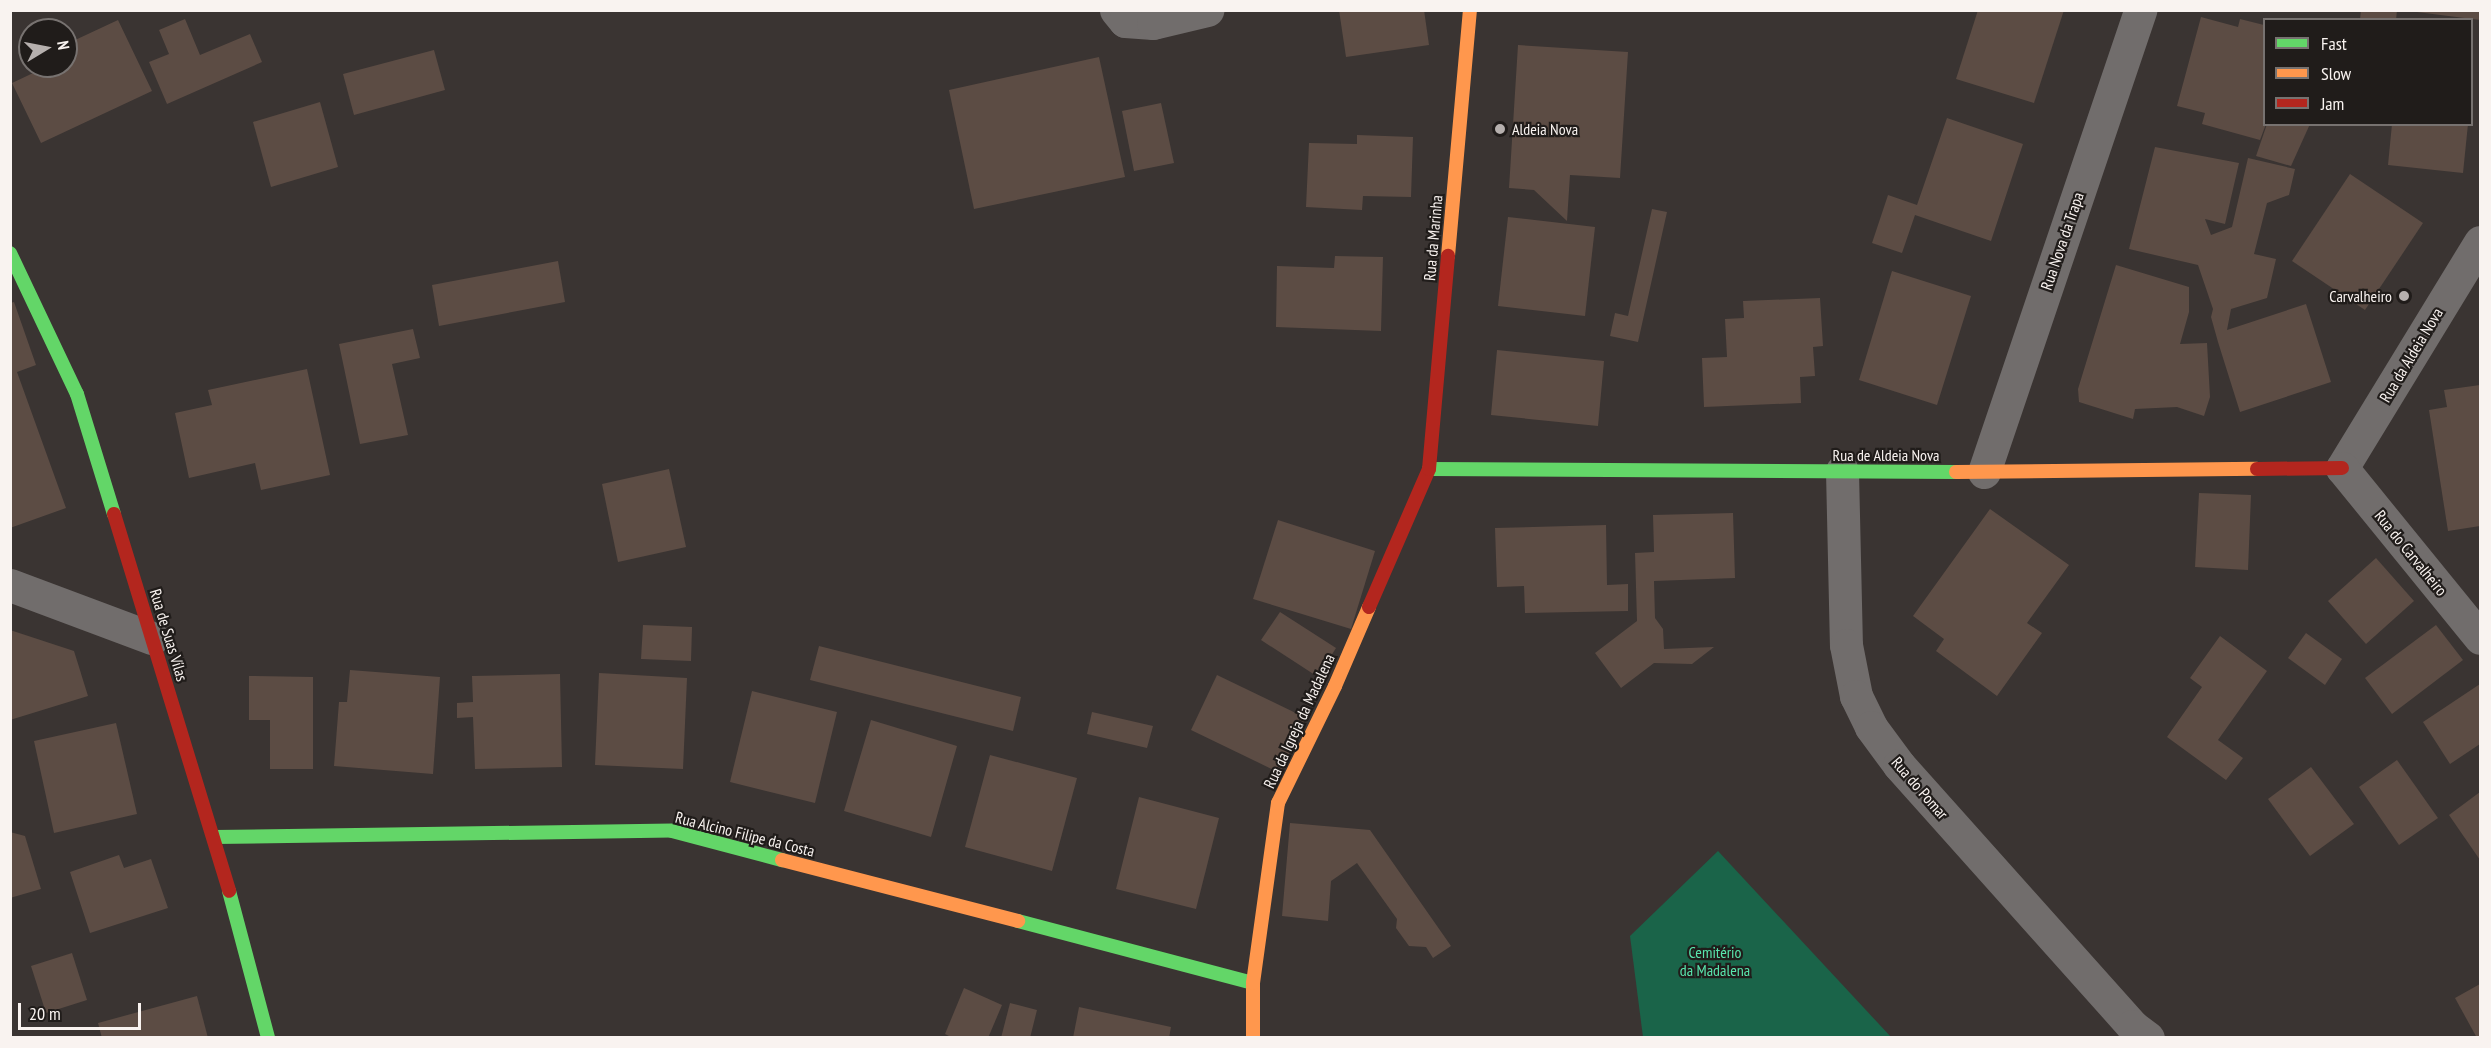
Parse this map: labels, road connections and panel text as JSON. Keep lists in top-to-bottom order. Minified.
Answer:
{"streets":{"street":["Rua da Marinha","Rua Nova da Trapa","Rua da Aldeia Nova","Rua de Aldeia Nova","Rua do Carvalheiro","Rua de Suas Vílas","Rua da Igreja da Madalena","Rua do Pomar","Rua Alcino Filipe da Costa"]},"crossings":[["Rua da Marinha","Rua de Aldeia Nova"],["Rua da Marinha","Rua da Igreja da Madalena"],["Rua Nova da Trapa","Rua de Aldeia Nova"],["Rua da Aldeia Nova","Rua de Aldeia Nova"],["Rua da Aldeia Nova","Rua do Carvalheiro"],["Rua de Aldeia Nova","Rua do Carvalheiro"],["Rua de Aldeia Nova","Rua da Igreja da Madalena"],["Rua de Aldeia Nova","Rua do Pomar"],["Rua de Suas Vílas","Rua Alcino Filipe da Costa"],["Rua da Igreja da Madalena","Rua Alcino Filipe da Costa"]],"parks":["Cemitério da Madalena"],"places":["Aldeia Nova","Carvalheiro"],"legend":["Fast","Slow","Jam"],"scale_bar":"20 m","north":"right"}
